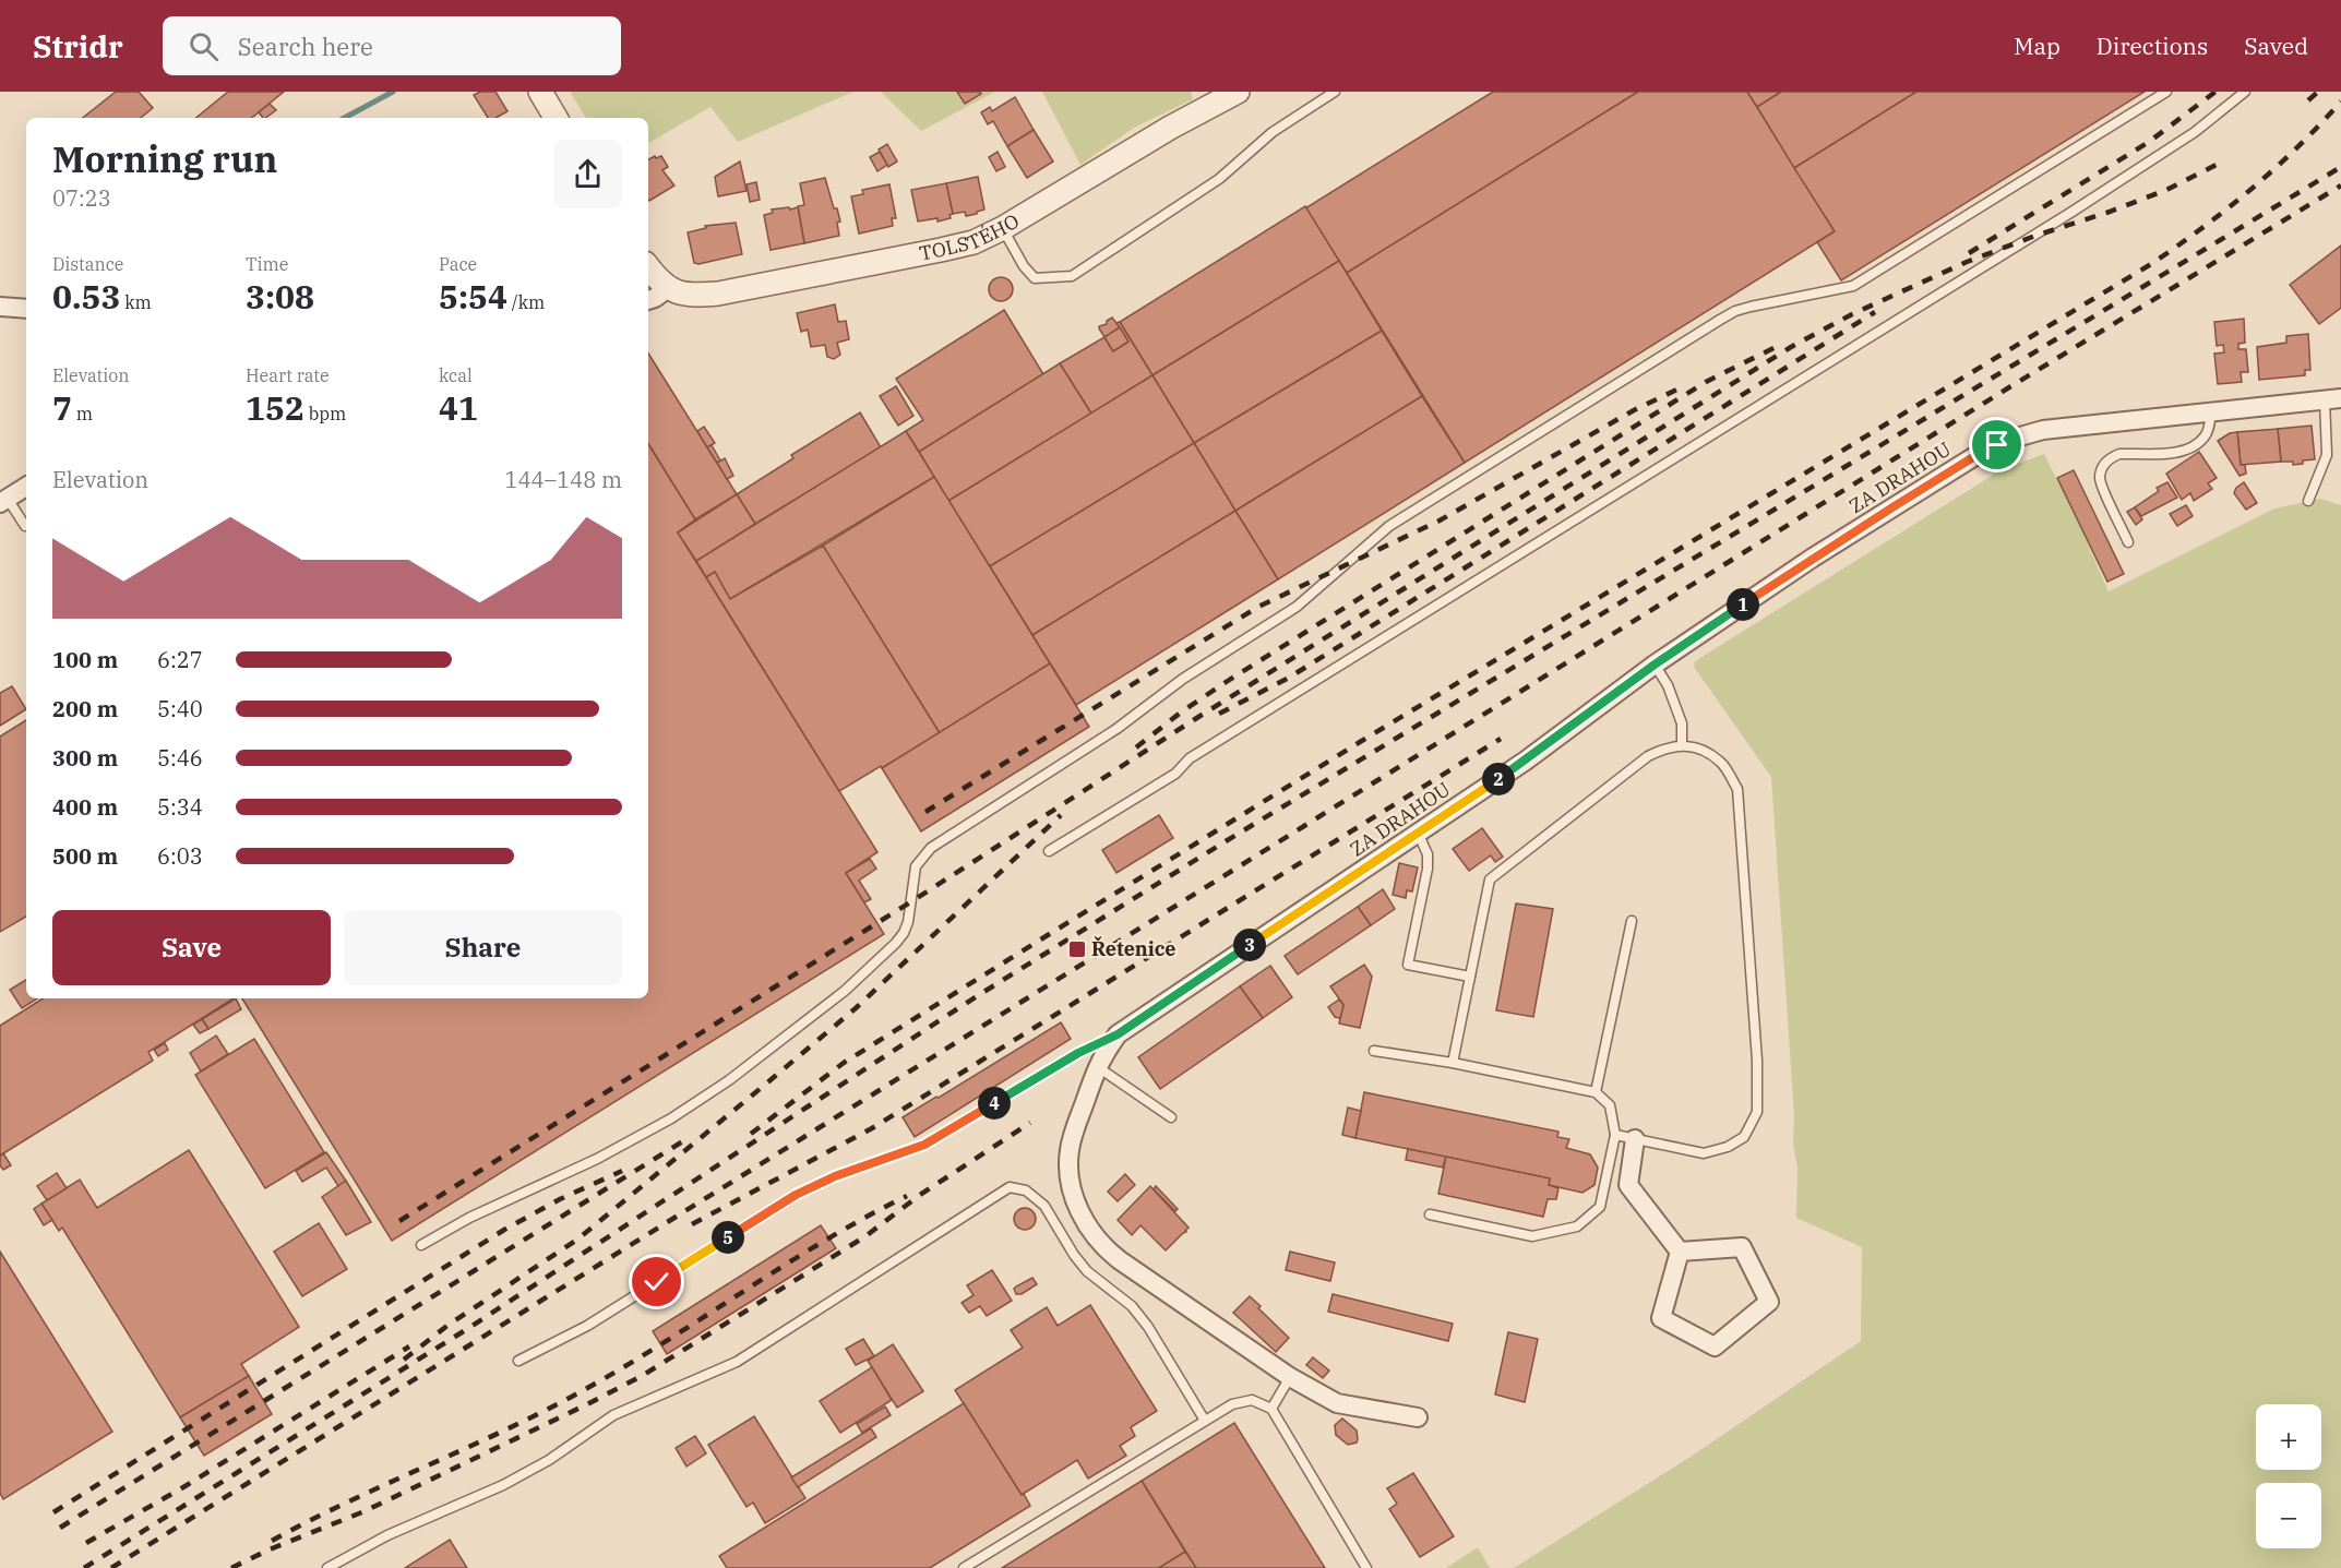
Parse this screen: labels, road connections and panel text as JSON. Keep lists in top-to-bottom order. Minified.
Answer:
{"streets":{"street":["TOLSTÉHO","ZA DRAHOU"]},"places":{"transit":["Řetenice"]},"page":{"header":"Stridr","search":"Search here","nav":["Map","Directions","Saved"],"heading":["Morning run","07:23"],"stats":[["Distance","0.53 km"],["Time","3:08"],["Pace","5:54 /km"],["Elevation","7 m"],["Heart rate","152 bpm"],["kcal","41"]],"chart":["Elevation","144–148 m"],"pins":["1","2","3","4","5"],"list":[{"name":"100 m","note":"6:27"},{"name":"200 m","note":"5:40"},{"name":"300 m","note":"5:46"},{"name":"400 m","note":"5:34"},{"name":"500 m","note":"6:03"}],"buttons":["Save","Share"],"map_buttons":["+","−"]}}
